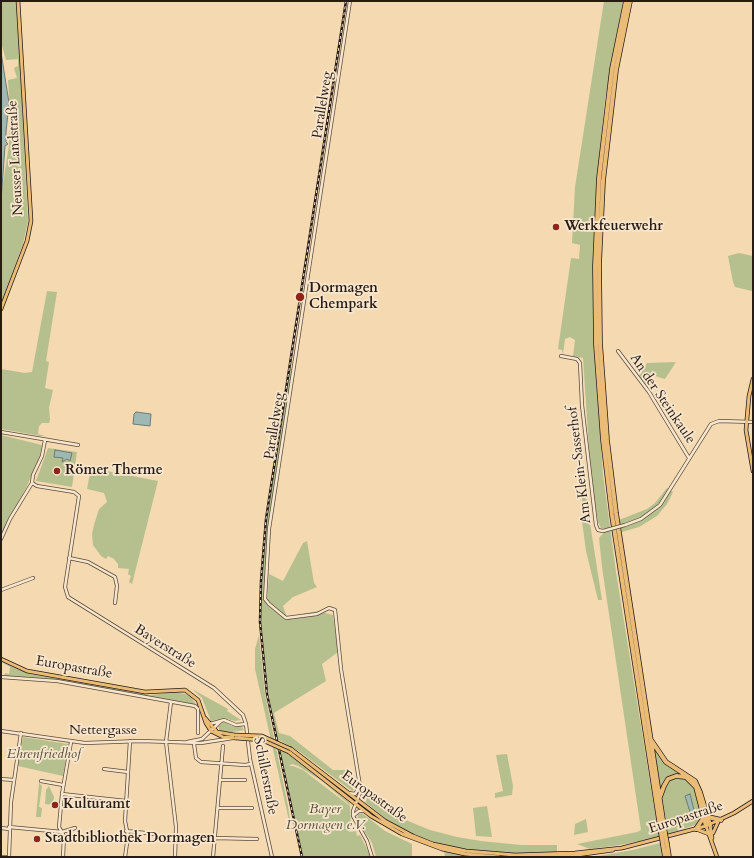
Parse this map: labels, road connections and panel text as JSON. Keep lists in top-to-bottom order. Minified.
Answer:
{"streets":{"main road":["Neusser Landstraße","Europastraße"],"street":["Parallelweg","An der Steinkaule","Am Klein-Sasserhof","Bayerstraße","Nettergasse","Schillerstraße"]},"crossings":[["Parallelweg","Europastraße"],["An der Steinkaule","Am Klein-Sasserhof"],["Bayerstraße","Schillerstraße"],["Europastraße","Nettergasse"],["Europastraße","Schillerstraße"]],"parks":["Ehrenfriedhof","Bayer Dormagen e.V."],"places":["Werkfeuerwehr","Dormagen Chempark","Römer Therme","Kulturamt","Stadtbibliothek Dormagen"]}
